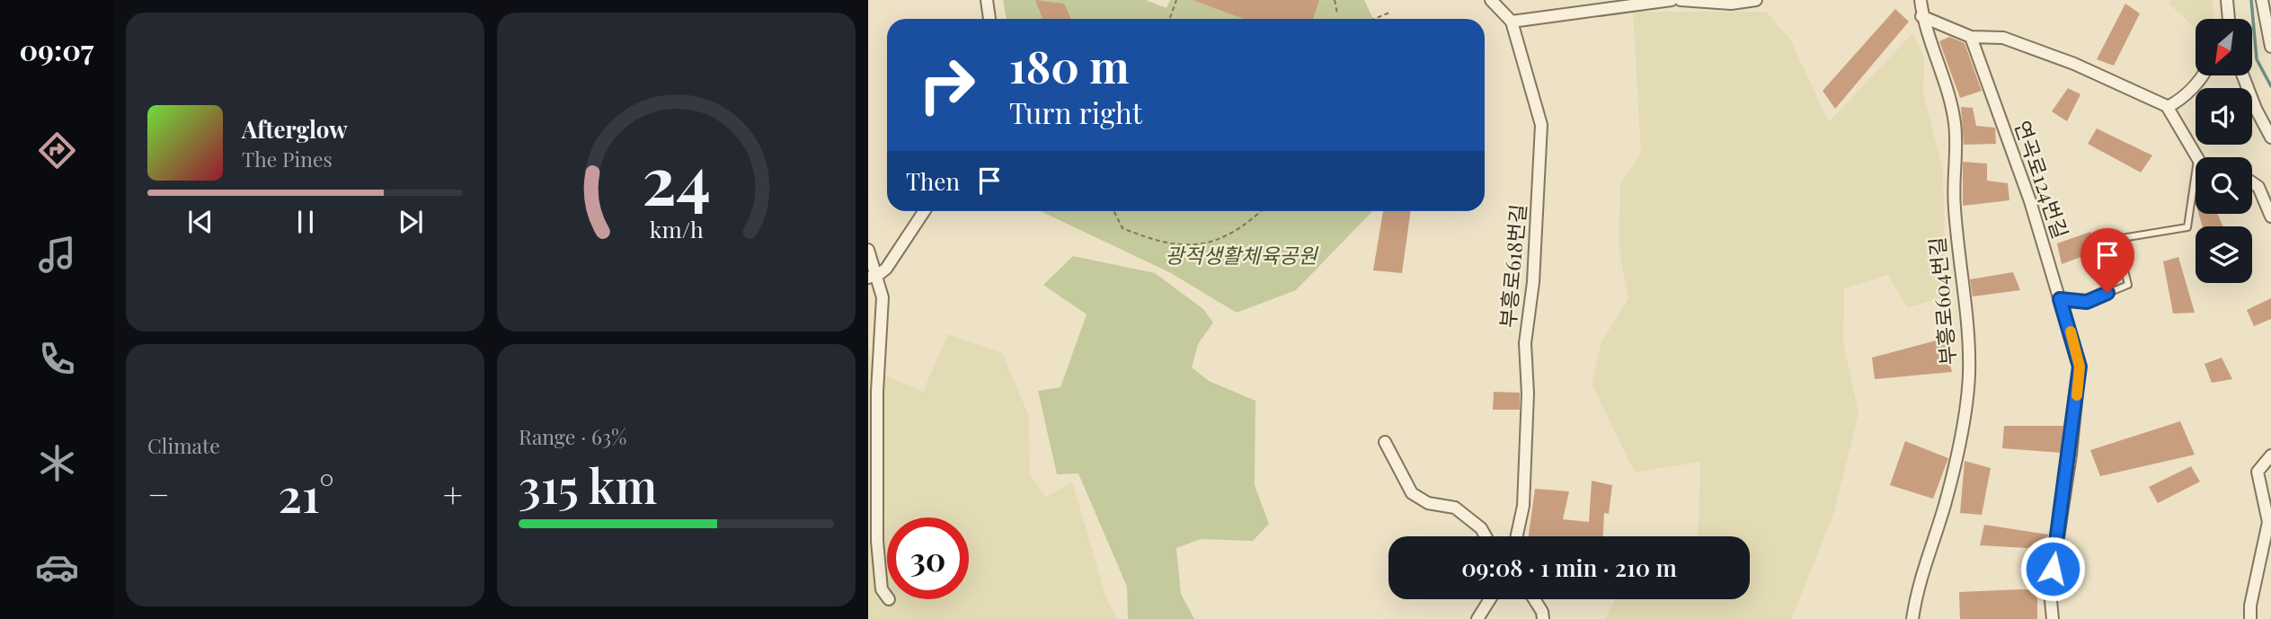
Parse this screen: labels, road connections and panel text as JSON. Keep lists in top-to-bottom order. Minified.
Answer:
{"streets":{"street":["연곡로124번길","부흥로618번길","부흥로604번길"]},"parks":["광적생활체육공원"],"north":"bottom left","page":{"tabs":"09:07","turn":["180 m","Turn right"],"song":["Afterglow","The Pines"],"then":"Then","tile":["Climate",["Range · 63%","315 km"]],"heat":["−","21°","+"],"limit":"30","trip":"09:08 · 1 min · 210 m","gauge":["24","km/h"]}}
